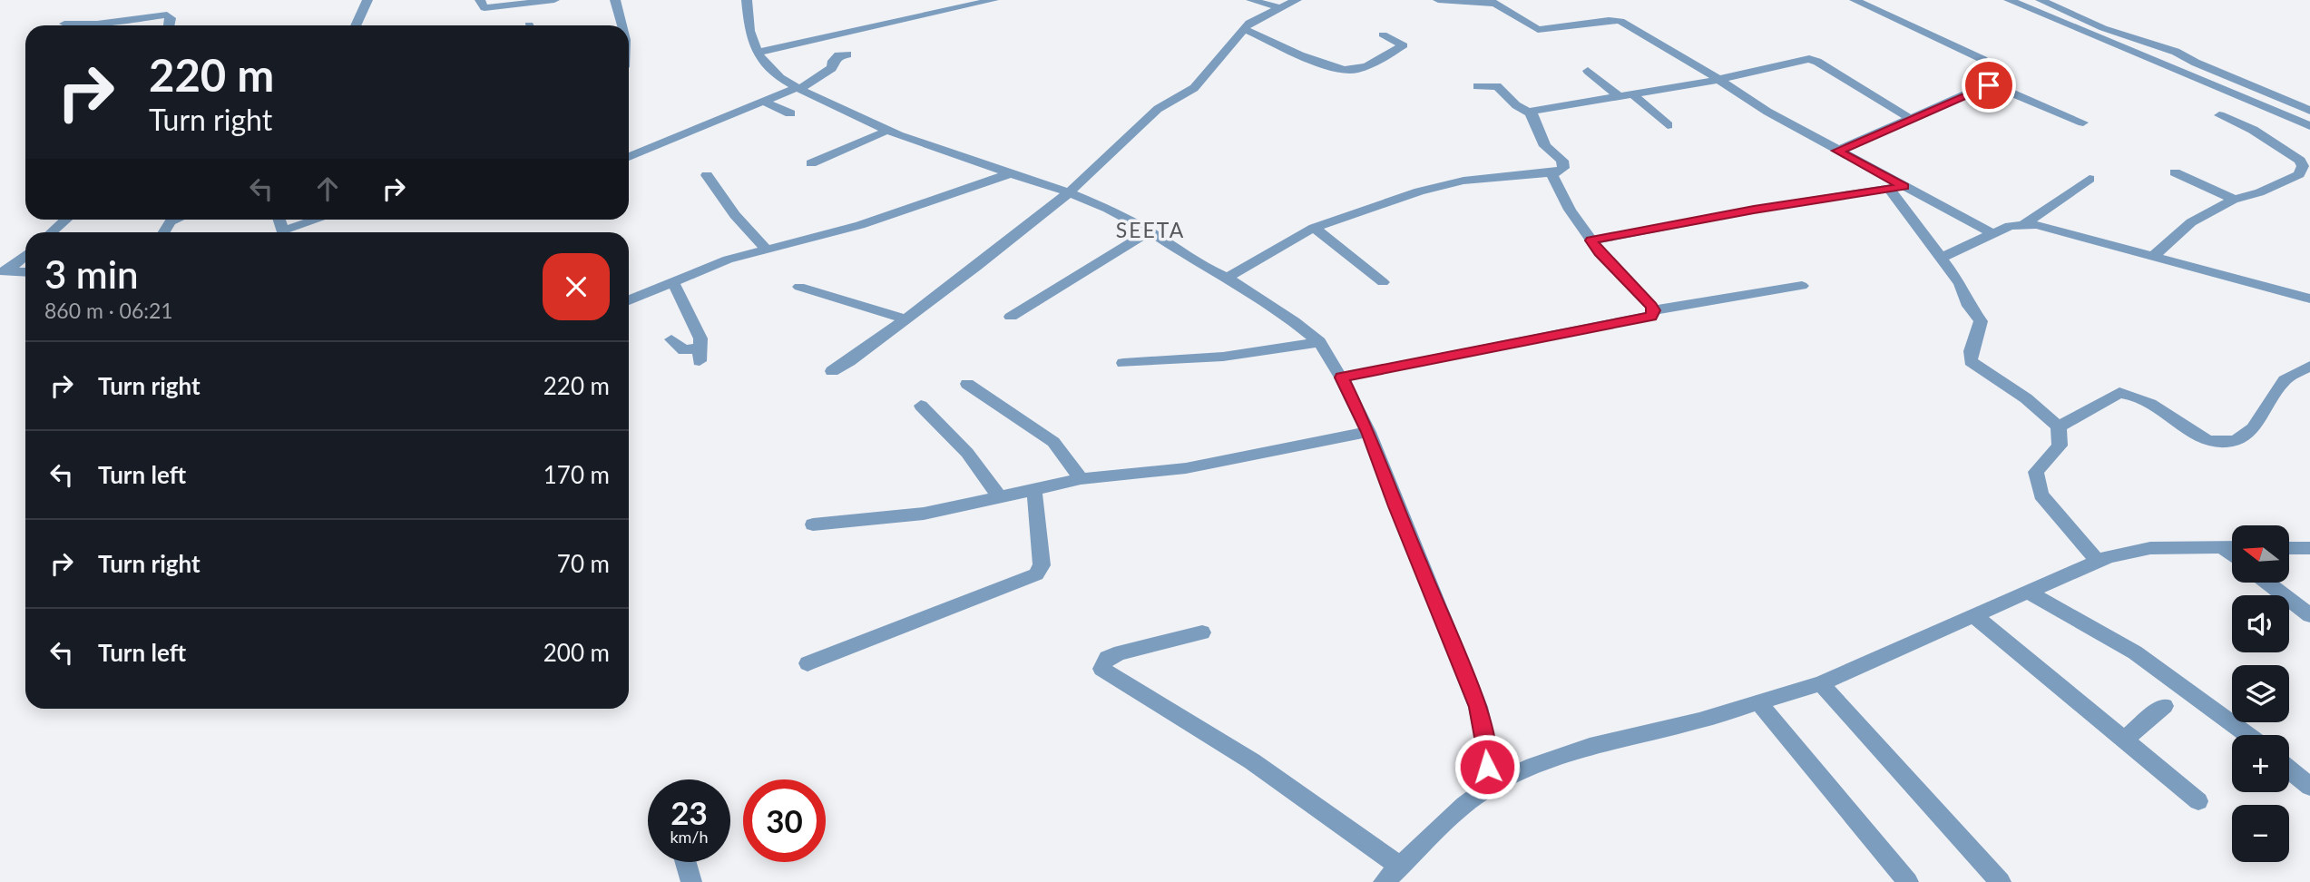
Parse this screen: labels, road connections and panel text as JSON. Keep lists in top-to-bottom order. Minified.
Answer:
{"districts":["SEETA"],"north":"left","page":{"turn":["220 m","Turn right"],"heading":["3 min","860 m · 06:21"],"list":[{"name":"Turn right","value":"220 m"},{"name":"Turn left","value":"170 m"},{"name":"Turn right","value":"70 m"},{"name":"Turn left","value":"200 m"}],"map_buttons":["+","−"],"speed":"23 km/h","limit":"30"}}
